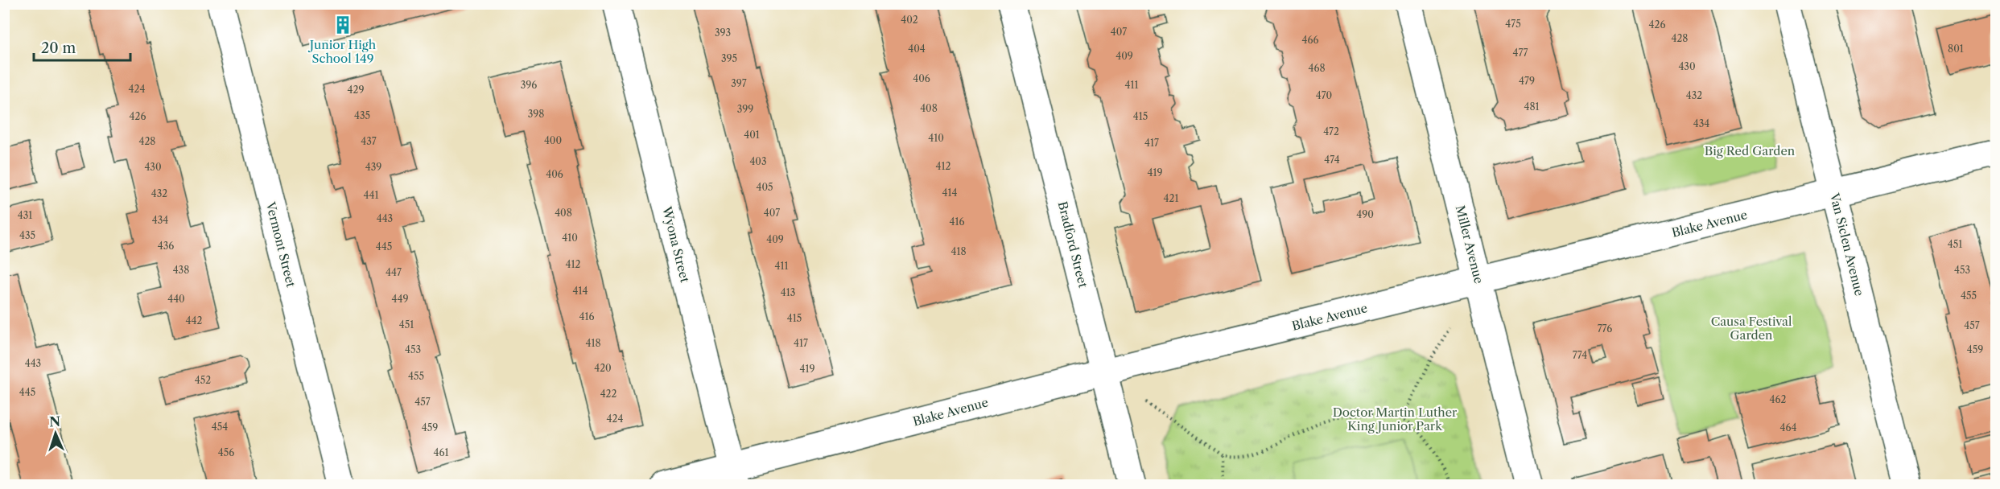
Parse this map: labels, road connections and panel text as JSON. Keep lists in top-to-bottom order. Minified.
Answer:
{"streets":{"street":["Blake Avenue","Vermont Street","Wyona Street","Bradford Street","Miller Avenue","Van Siclen Avenue"]},"crossings":[["Blake Avenue","Wyona Street"],["Blake Avenue","Bradford Street"],["Blake Avenue","Miller Avenue"],["Blake Avenue","Van Siclen Avenue"]],"parks":["Big Red Garden","Causa Festival Garden","Doctor Martin Luther King Junior Park"],"places":{"building":["Junior High School 149"]},"house_numbers":["402","475","426","407","393","428","466","404","801","477","409","395","430","468","406","479","397","396","411","424","429","470","432","481","408","399","398","435","426","415","434","472","401","410","400","428","437","417","474","403","412","430","439","419","406","405","414","432","441","421","408","407","490","431","443","434","416","435","410","409","451","436","445","418","412","411","438","453","447","414","413","455","440","449","416","415","442","451","457","776","418","417","453","459","774","443","420","419","455","452","445","422","462","457","424","454","459","464","456","461"],"scale_bar":"20 m","north":"top"}
